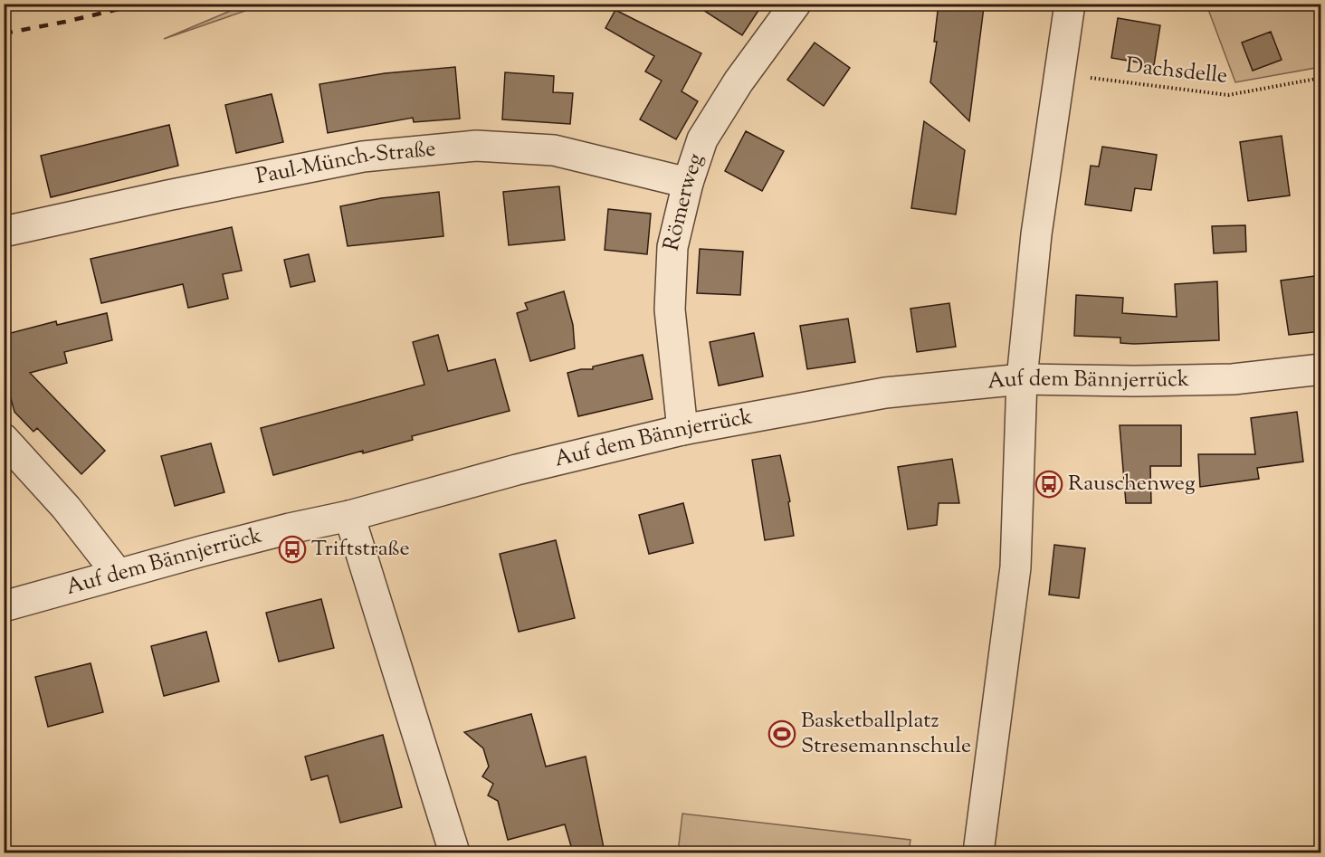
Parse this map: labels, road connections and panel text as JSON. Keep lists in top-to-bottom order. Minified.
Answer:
{"streets":{"street":["Paul-Münch-Straße","Römerweg","Auf dem Bännjerrück"],"path":["Dachsdelle"]},"crossings":[["Paul-Münch-Straße","Römerweg"],["Römerweg","Auf dem Bännjerrück"]],"places":{"bus stop":["Rauschenweg","Triftstraße"],"sports":["Basketballplatz Stresemannschule"]}}
